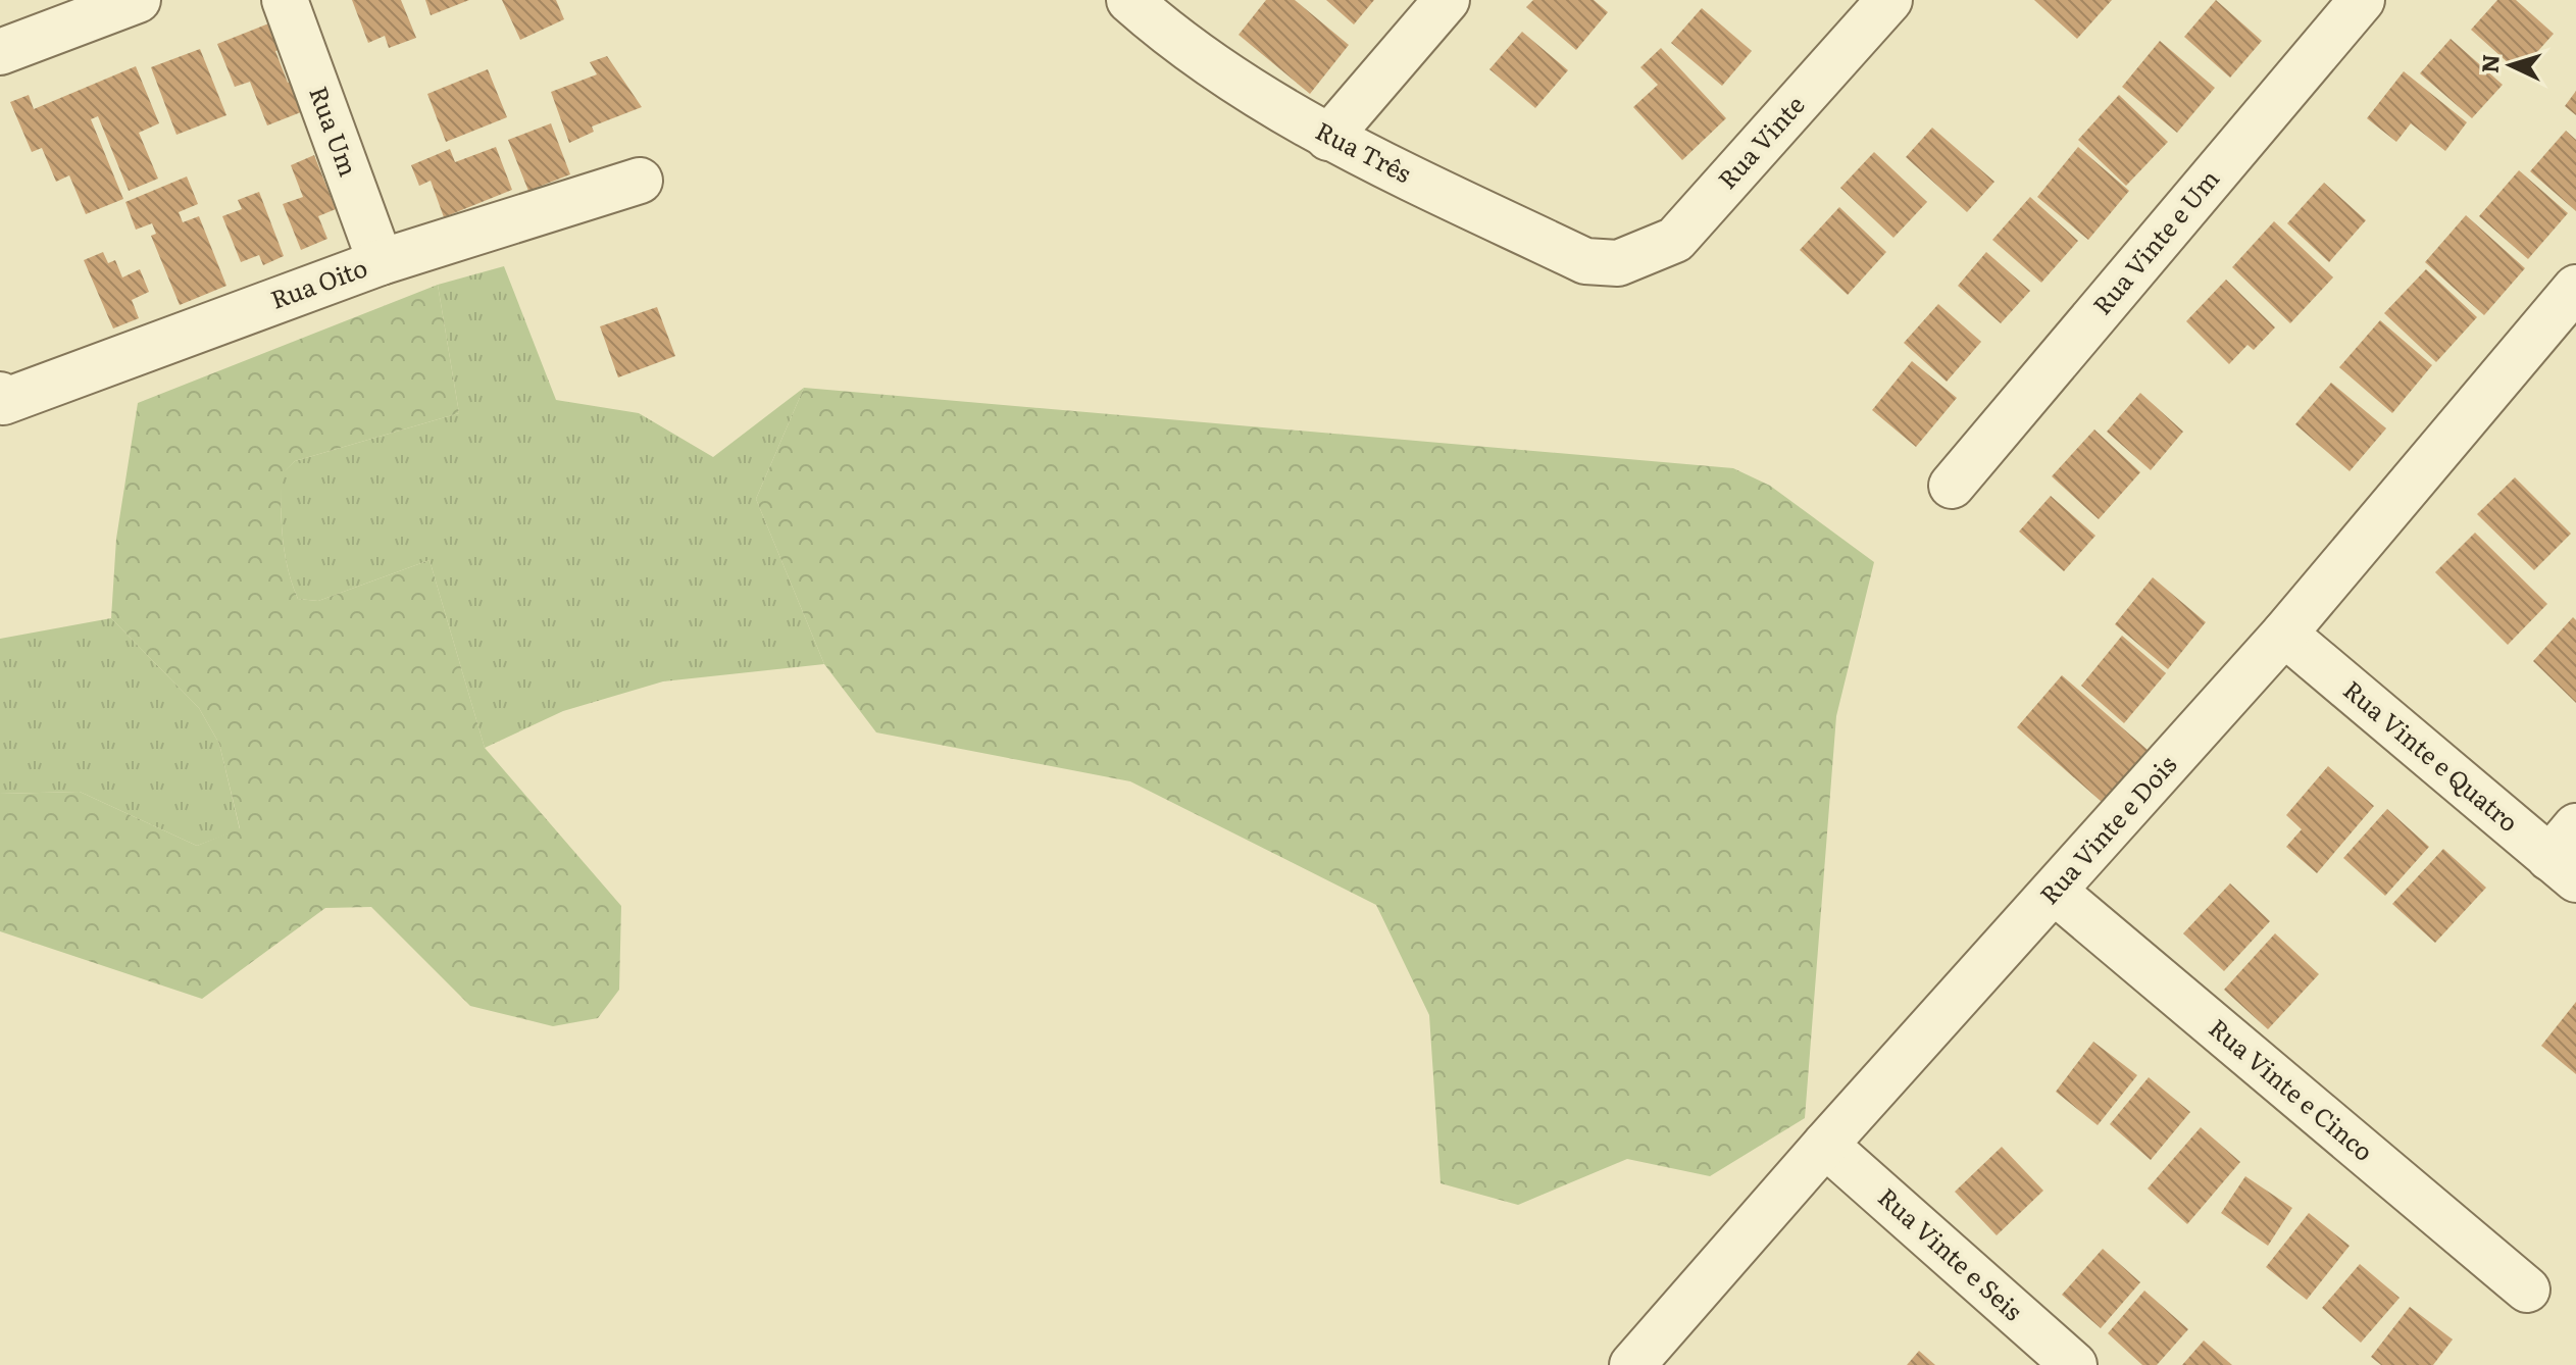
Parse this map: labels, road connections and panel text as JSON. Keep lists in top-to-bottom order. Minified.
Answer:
{"streets":{"street":["Rua Um","Rua Vinte","Rua Três","Rua Vinte e Um","Rua Oito","Rua Vinte e Quatro","Rua Vinte e Dois","Rua Vinte e Cinco","Rua Vinte e Seis"]},"crossings":[["Rua Um","Rua Oito"],["Rua Vinte","Rua Três"],["Rua Vinte e Quatro","Rua Vinte e Dois"],["Rua Vinte e Dois","Rua Vinte e Cinco"],["Rua Vinte e Dois","Rua Vinte e Seis"]],"north":"left"}
